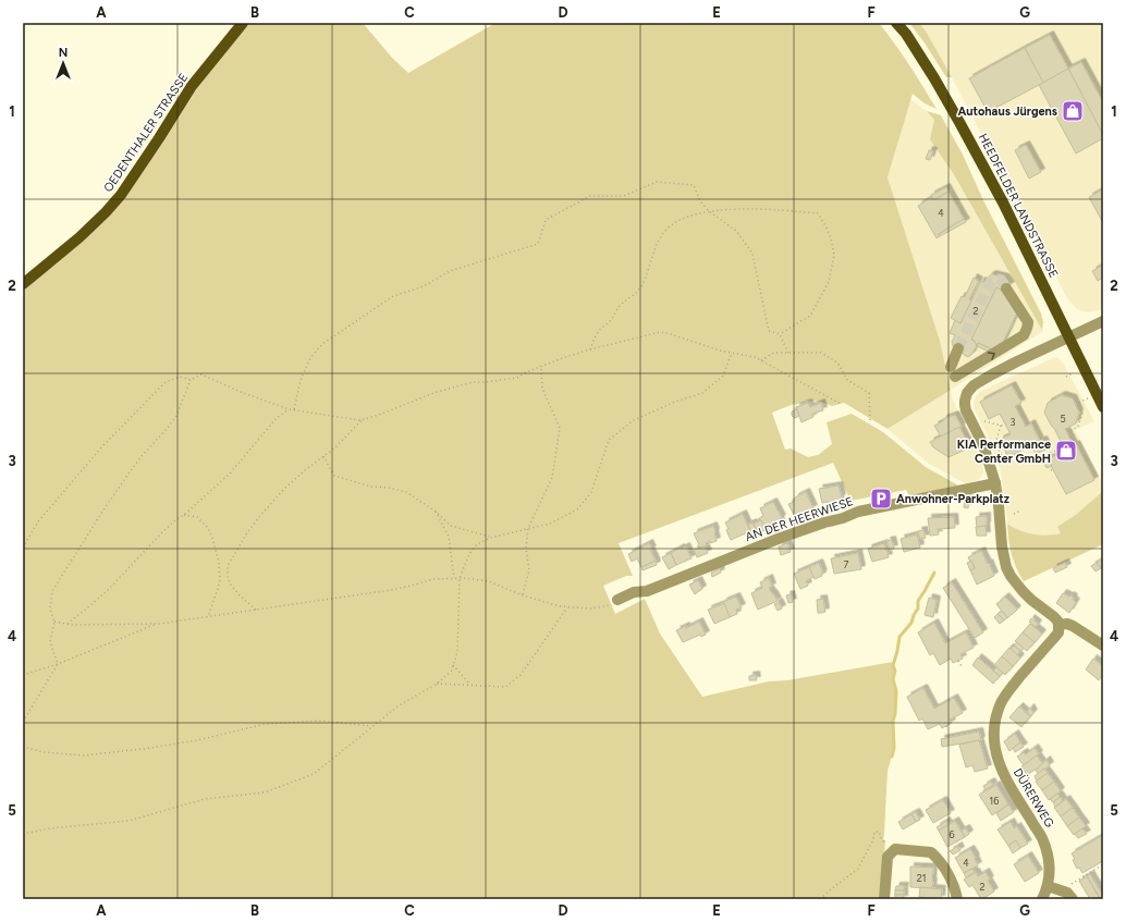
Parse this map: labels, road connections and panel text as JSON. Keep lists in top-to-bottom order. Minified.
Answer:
{"streets":{"main road":["OEDENTHALER STRASSE","HEEDFELDER LANDSTRASSE"],"street":["AN DER HEERWIESE","DÜRERWEG"]},"places":{"shop":["Autohaus Jürgens","KIA Performance Center GmbH"],"parking":["Anwohner-Parkplatz"]},"house_numbers":["4","2","5","3","7","16","6","4","21","2"],"north":"top","grid":{"columns":["A","B","C","D","E","F","G"],"rows":["1","2","3","4","5"]}}
